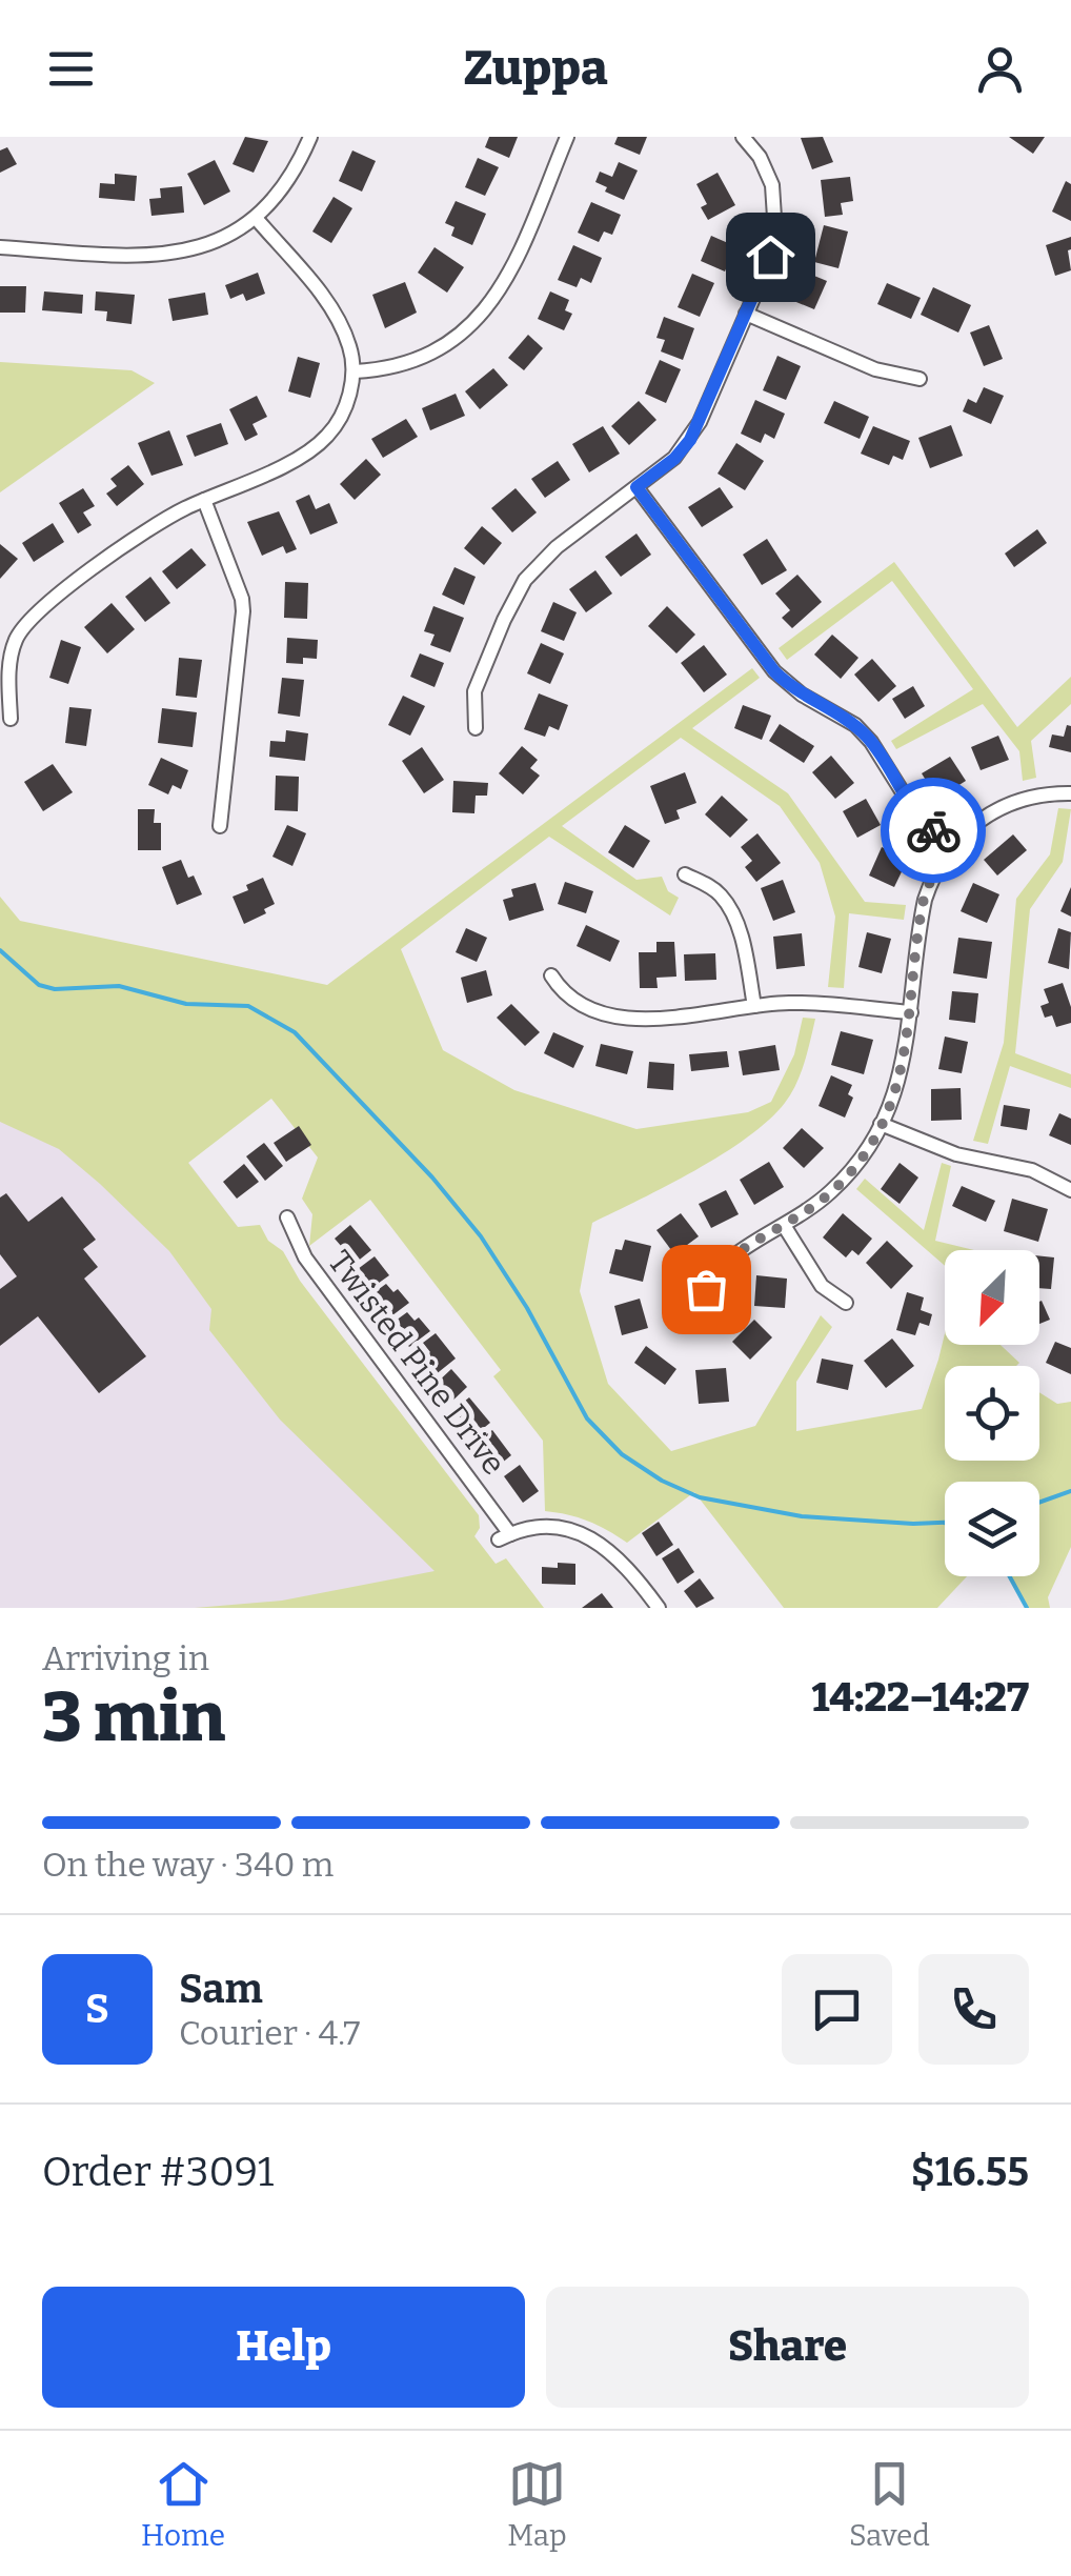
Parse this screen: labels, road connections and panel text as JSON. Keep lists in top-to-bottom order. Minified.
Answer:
{"streets":{"street":["Twisted Pine Drive"]},"north":"bottom left","page":{"header":"Zuppa","heading":["3 min","Arriving in","14:22–14:27"],"panel":["Sam","Courier · 4.7","Order #3091","$16.55"],"bar":"On the way · 340 m","round":"S","buttons":["Help","Share"],"tabs":["Home","Map","Saved"]}}
